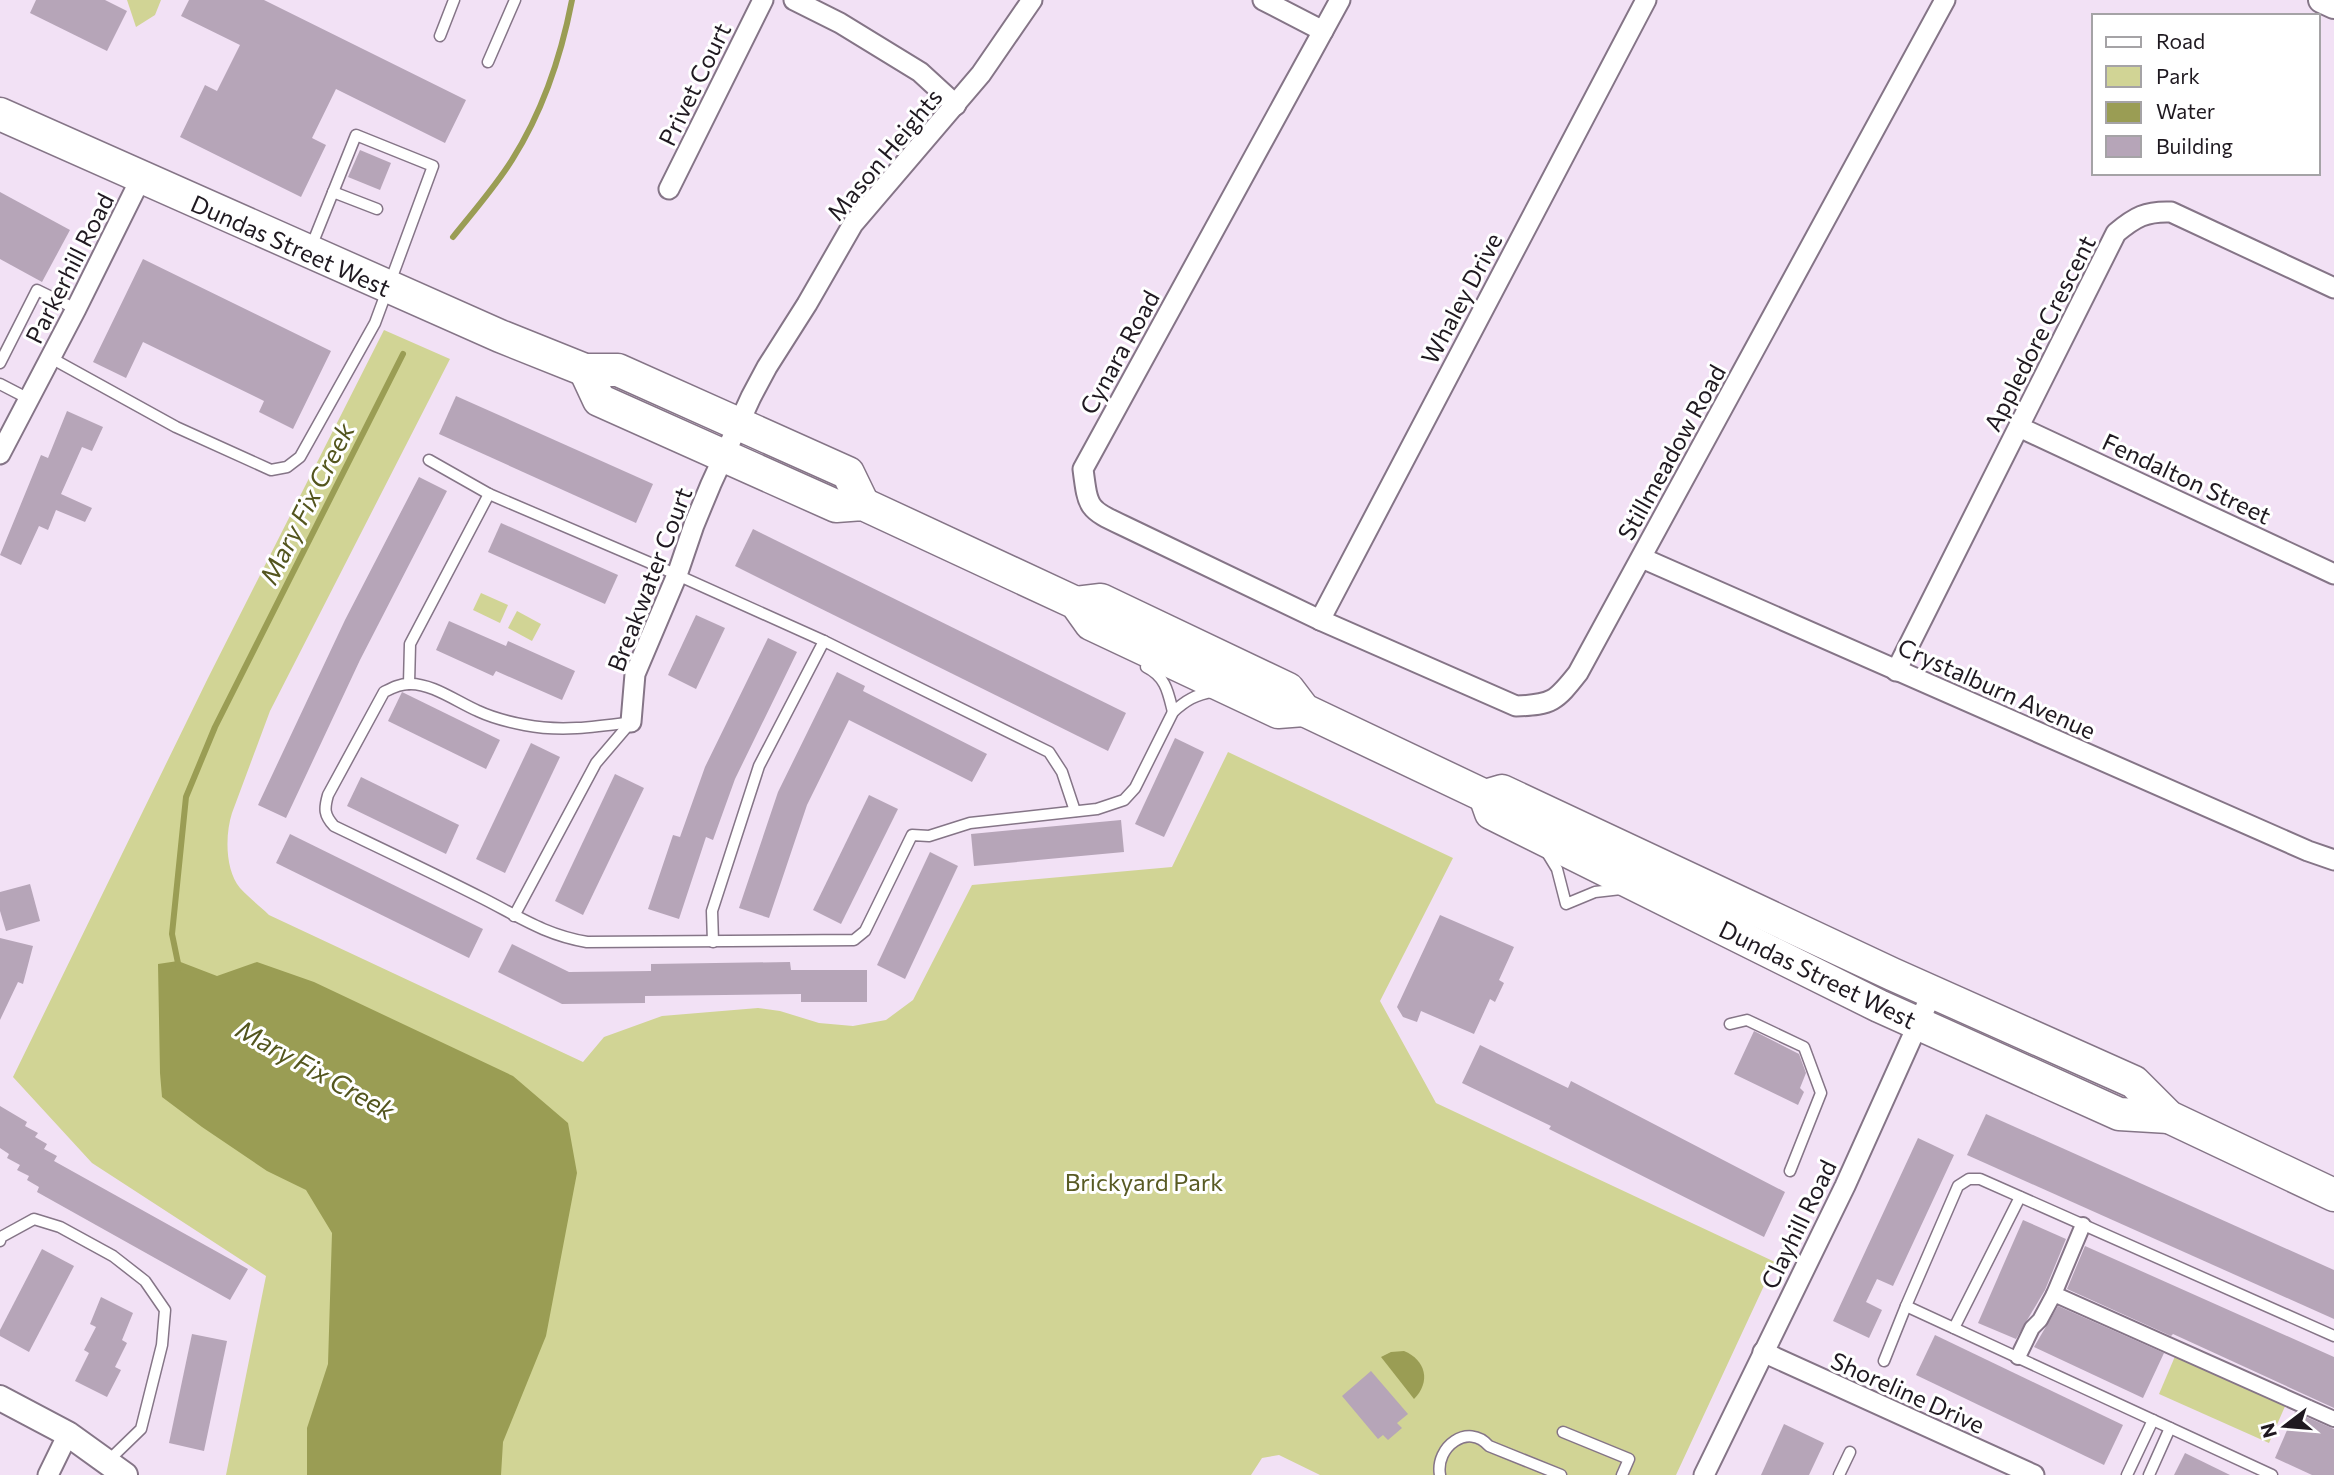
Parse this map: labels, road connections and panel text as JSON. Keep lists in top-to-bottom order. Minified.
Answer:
{"streets":{"main road":["Dundas Street West"],"street":["Privet Court","Mason Heights","Parkerhill Road","Whaley Drive","Appledore Crescent","Cynara Road","Stillmeadow Road","Fendalton Street","Breakwater Court","Crystalburn Avenue","Clayhill Road","Shoreline Drive"]},"crossings":[["Mason Heights","Dundas Street West"],["Mason Heights","Breakwater Court"],["Dundas Street West","Parkerhill Road"],["Dundas Street West","Breakwater Court"],["Dundas Street West","Clayhill Road"],["Whaley Drive","Cynara Road"],["Whaley Drive","Stillmeadow Road"],["Appledore Crescent","Fendalton Street"],["Appledore Crescent","Crystalburn Avenue"],["Cynara Road","Stillmeadow Road"],["Stillmeadow Road","Crystalburn Avenue"],["Clayhill Road","Shoreline Drive"]],"water":["Mary Fix Creek"],"parks":["Brickyard Park"],"legend":["Road","Park","Water","Building"],"north":"left"}
